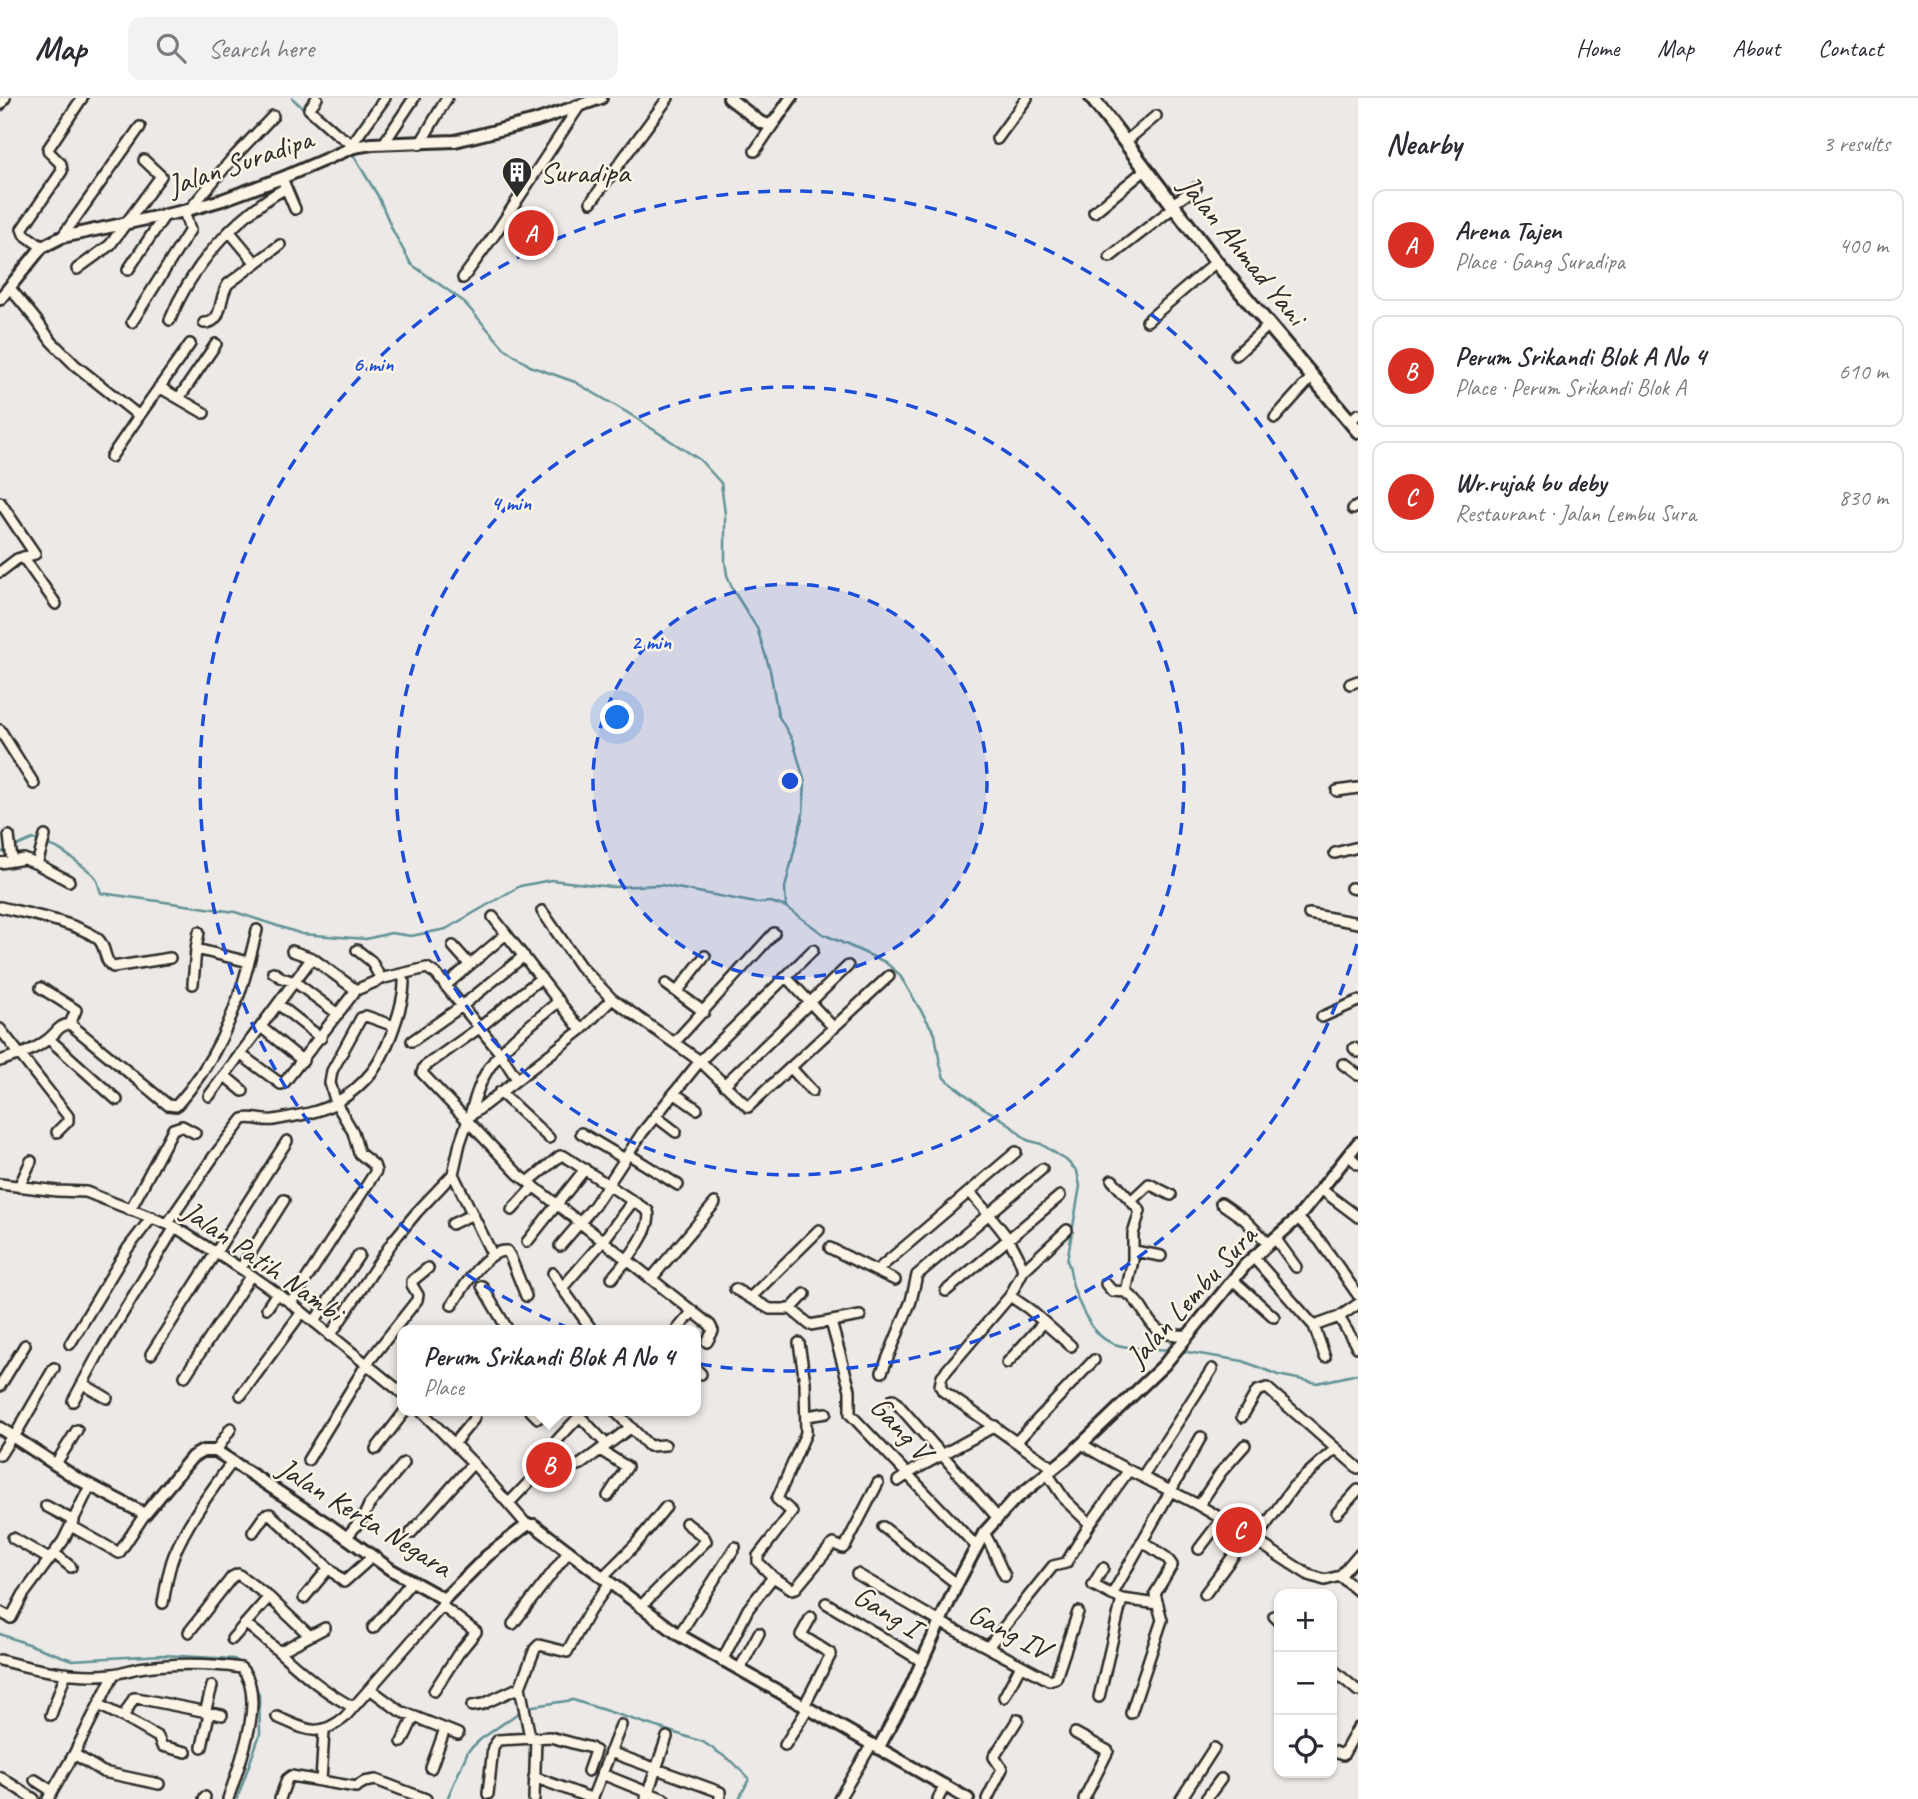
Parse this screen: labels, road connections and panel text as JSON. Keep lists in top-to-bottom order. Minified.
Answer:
{"streets":{"main road":["Jalan Ahmad Yani"],"street":["Jalan Suradipa","Jalan Patih Nambi","Jalan Lembu Sura","Gang V","Jalan Kerta Negara","Gang I","Gang IV"]},"crossings":[["Jalan Lembu Sura","Gang V"],["Jalan Lembu Sura","Gang I"],["Jalan Lembu Sura","Gang IV"]],"places":{"building":["Suradipa"]},"page":{"header":"Map","search":"Search here","nav":["Home","Map","About","Contact"],"heading":["Nearby","3 results"],"list":[{"mark":"A","name":"Arena Tajen","note":"Place · Gang Suradipa","value":"400 m"},{"mark":"B","name":"Perum Srikandi Blok A No 4","note":"Place · Perum Srikandi Blok A","value":"610 m"},{"mark":"C","name":"Wr.rujak bu deby","note":"Restaurant · Jalan Lembu Sura","value":"830 m"}],"pins":["A","B","C"],"popup":["Perum Srikandi Blok A No 4","Place"],"map_buttons":["+","−"]},"rings":["6 min","4 min","2 min"]}
